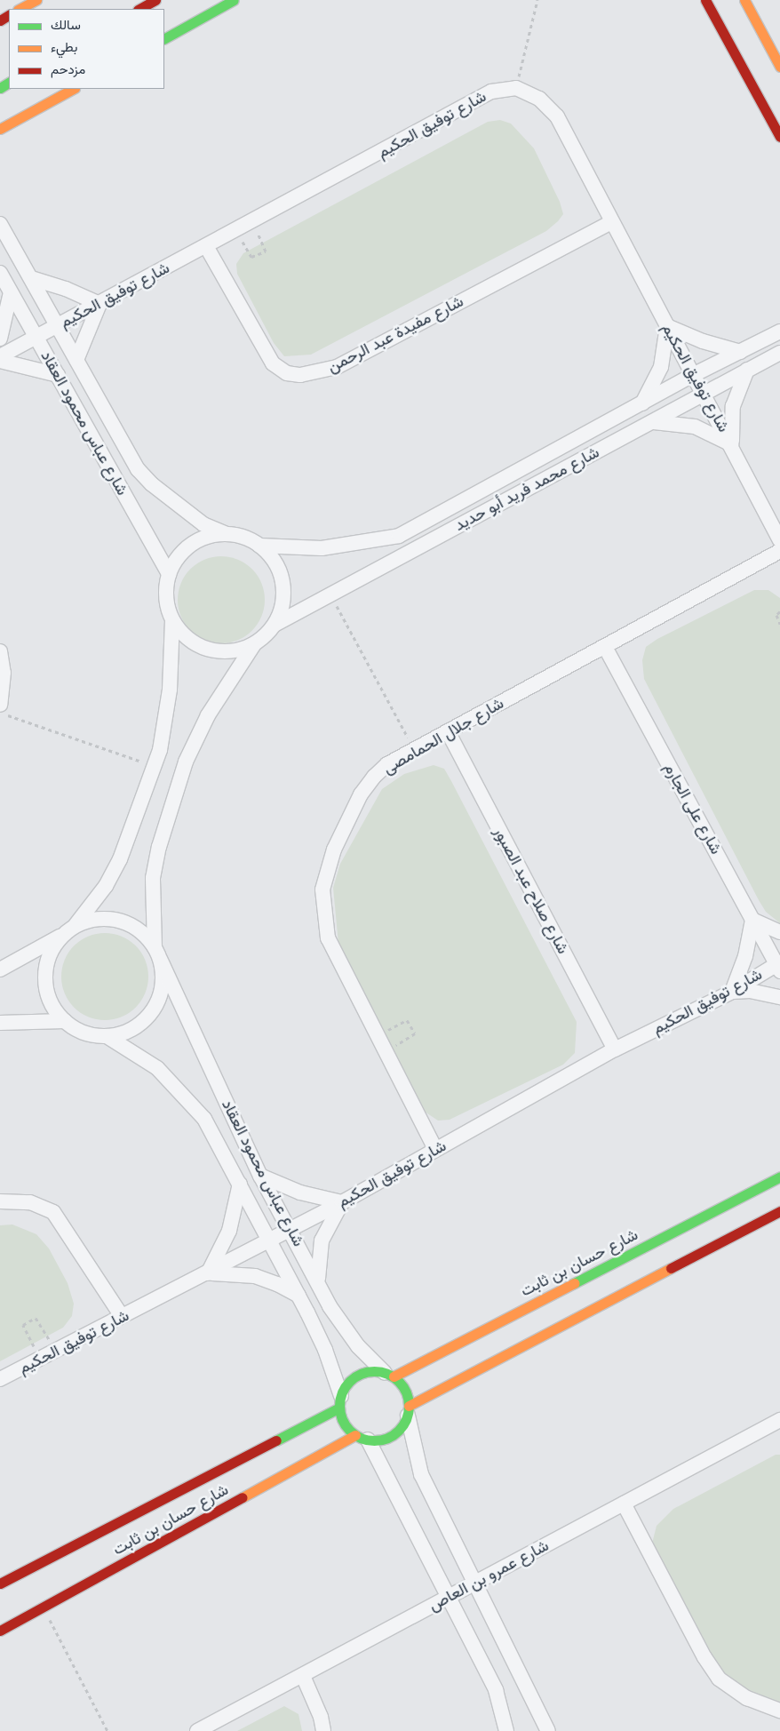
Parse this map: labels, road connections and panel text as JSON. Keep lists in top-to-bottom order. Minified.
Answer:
{"streets":{"street":["شارع توفيق الحكيم","شارع مفيدة عبد الرحمن","شارع عباس محمود العقاد","شارع محمد فريد أبو حديد","شارع جلال الحمامصى","شارع على الجارم","شارع صلاح عبد الصبور","شارع حسان بن ثابت","شارع عمرو بن العاص"]},"crossings":[["شارع توفيق الحكيم","شارع مفيدة عبد الرحمن"],["شارع توفيق الحكيم","شارع عباس محمود العقاد"],["شارع توفيق الحكيم","شارع محمد فريد أبو حديد"],["شارع توفيق الحكيم","شارع جلال الحمامصى"],["شارع توفيق الحكيم","شارع على الجارم"],["شارع توفيق الحكيم","شارع صلاح عبد الصبور"],["شارع عباس محمود العقاد","شارع محمد فريد أبو حديد"],["شارع عباس محمود العقاد","شارع حسان بن ثابت"],["شارع جلال الحمامصى","شارع على الجارم"],["شارع جلال الحمامصى","شارع صلاح عبد الصبور"]],"legend":["سالك","بطيء","مزدحم"]}
